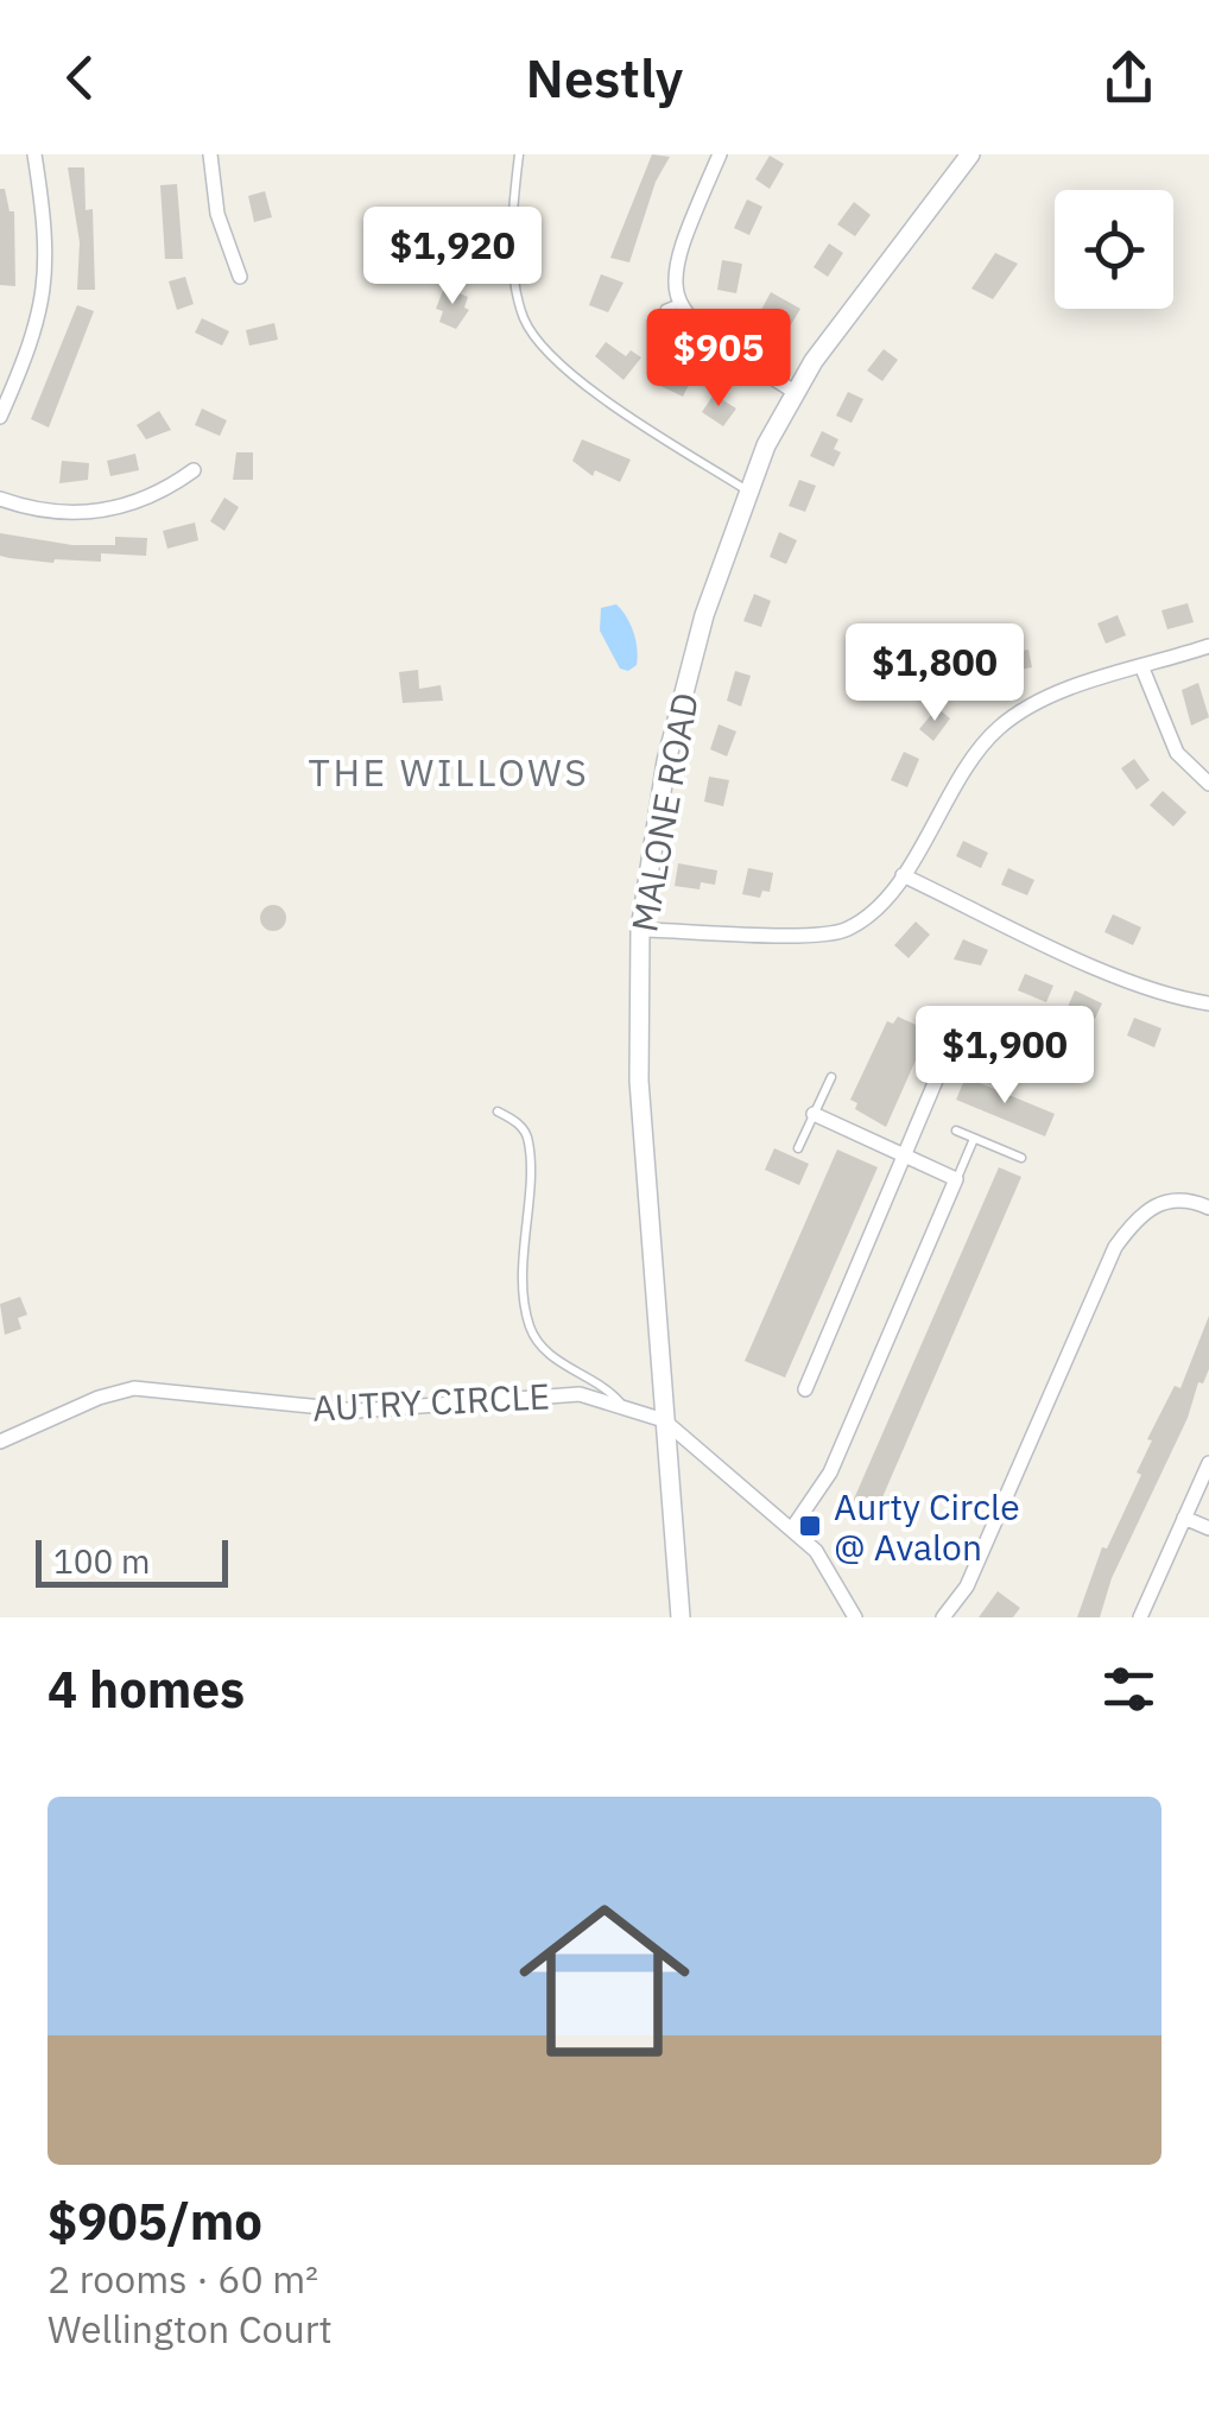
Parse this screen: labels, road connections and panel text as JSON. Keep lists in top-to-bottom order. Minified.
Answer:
{"streets":{"street":["MALONE ROAD","AUTRY CIRCLE"]},"crossings":[["MALONE ROAD","AUTRY CIRCLE"]],"districts":["THE WILLOWS"],"places":{"transit":["Aurty Circle @ Avalon"]},"scale_bar":"100 m","page":{"header":"Nestly","price":["$1,920","$905","$1,800","$1,900"],"scale":"100 m","heading":"4 homes","list":[{"name":"$905/mo","note":"2 rooms · 60 m² · Wellington Court"}]}}
